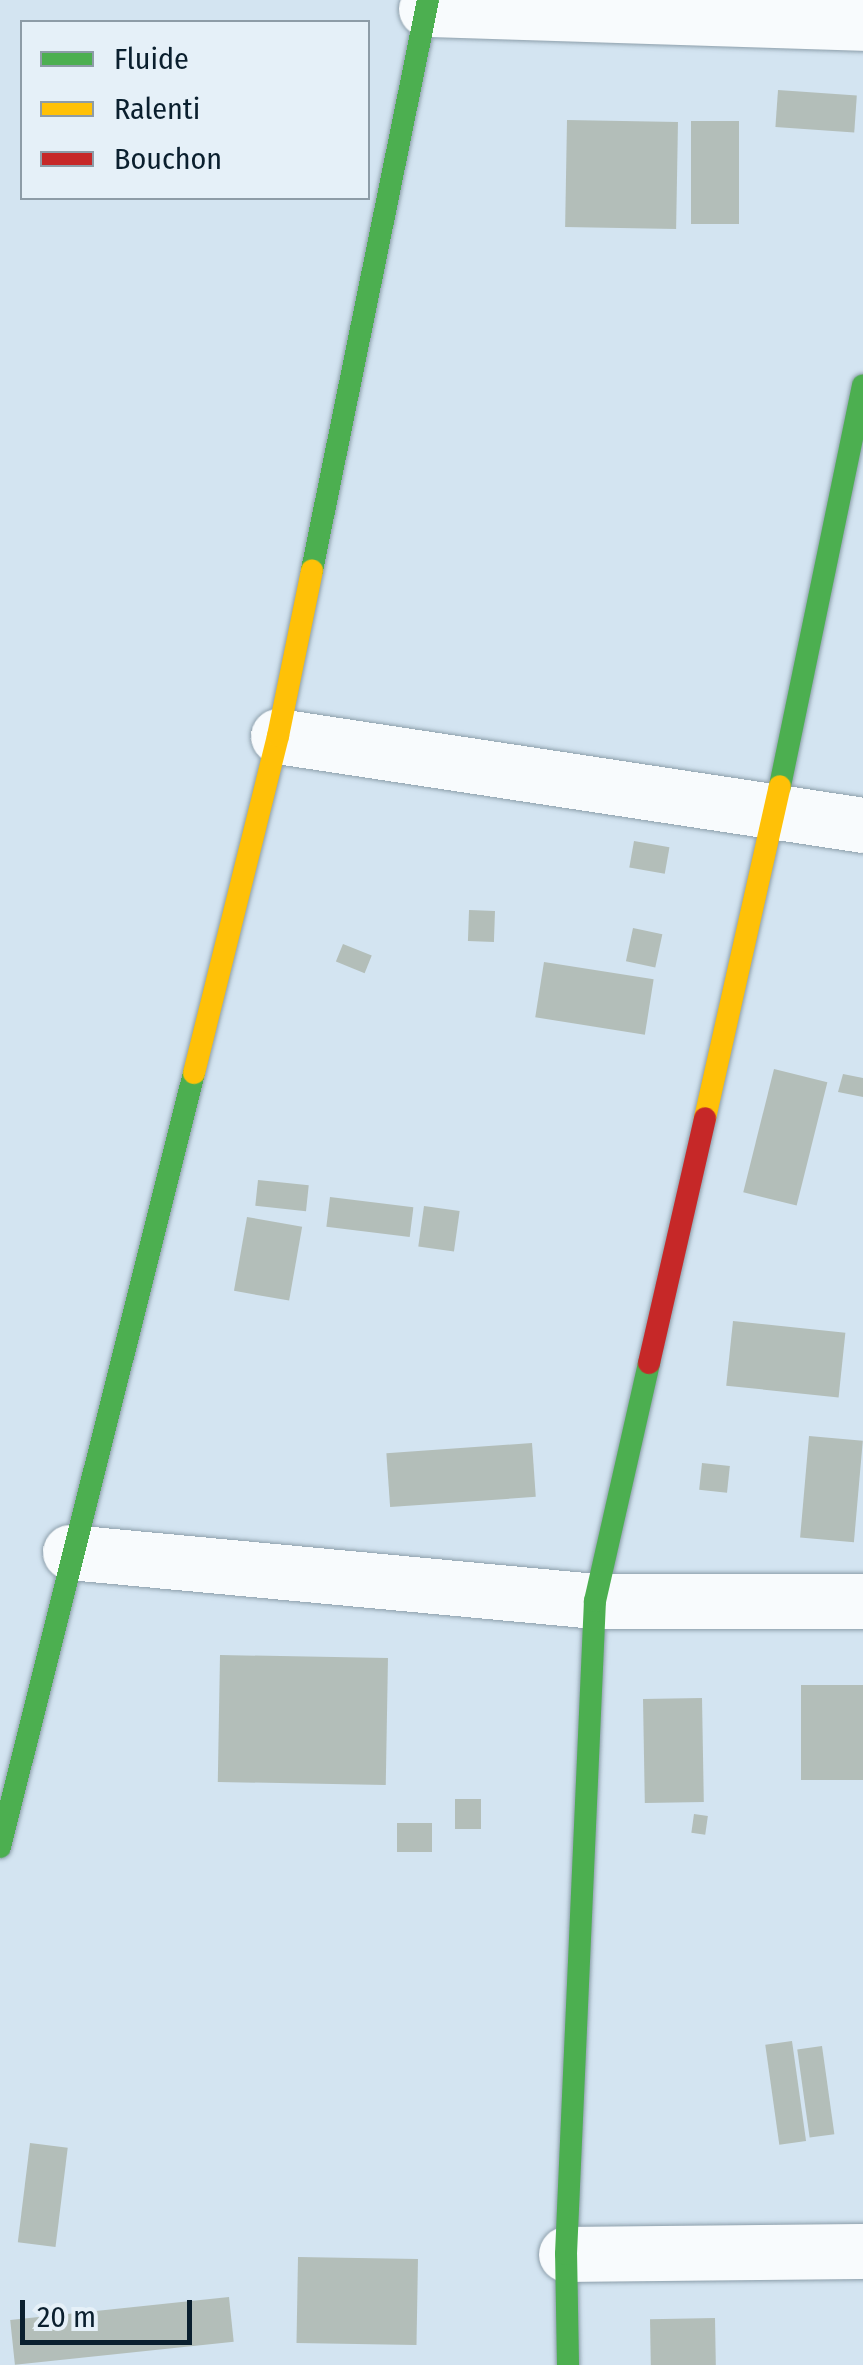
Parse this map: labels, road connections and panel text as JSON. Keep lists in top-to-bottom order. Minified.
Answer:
{"legend":["Fluide","Ralenti","Bouchon"],"scale_bar":"20 m"}
